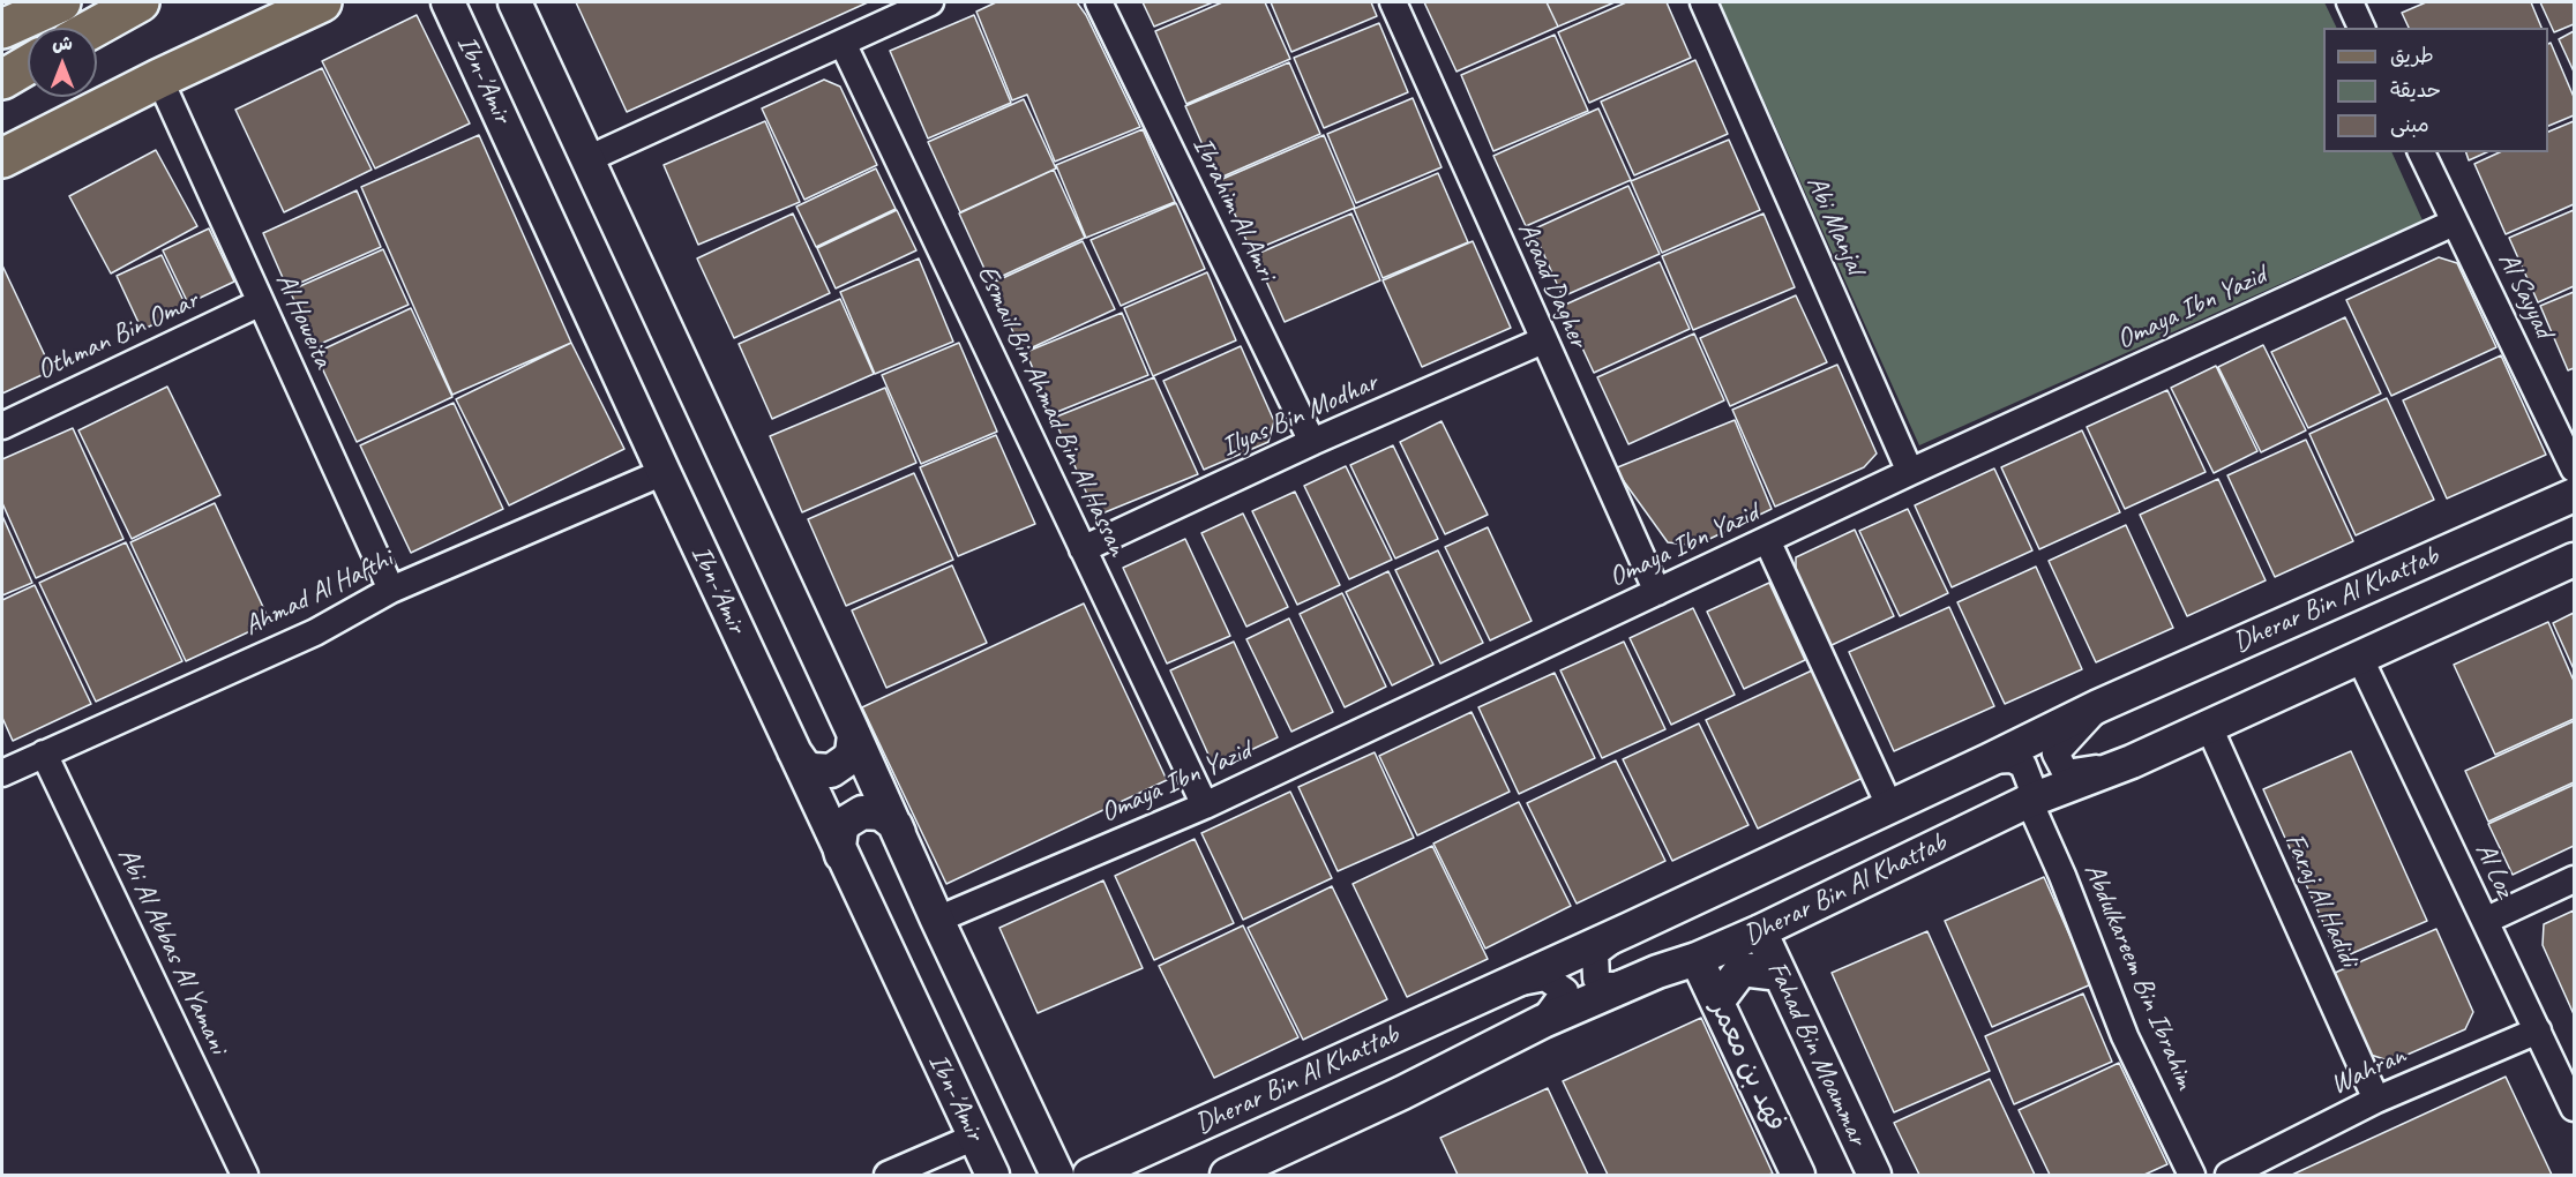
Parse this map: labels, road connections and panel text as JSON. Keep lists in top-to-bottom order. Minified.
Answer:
{"streets":{"street":["Ibn-'Amir","Ibrahim Al Amri","Abi Manjal","Asaad Dagher","Al Sayyad","Omaya Ibn Yazid","Al Howeita","Othman Bin Omar","Esmail Bin Ahmad Bin Al Hassan","Ilyas Bin Modhar","Ahmad Al Hafthi","Dherar Bin Al Khattab","Al Loz","Faraj Al Hadidi","Abi Al Abbas Al Yamani","Abdulkareem Bin Ibrahim","Fahad Bin Moammar","فهد بن معمر","Wahran"]},"crossings":[["Ibn-'Amir","Ahmad Al Hafthi"],["Ibrahim Al Amri","Ilyas Bin Modhar"],["Abi Manjal","Omaya Ibn Yazid"],["Asaad Dagher","Omaya Ibn Yazid"],["Asaad Dagher","Ilyas Bin Modhar"],["Al Sayyad","Omaya Ibn Yazid"],["Omaya Ibn Yazid","Esmail Bin Ahmad Bin Al Hassan"],["Al Howeita","Othman Bin Omar"],["Al Howeita","Ahmad Al Hafthi"],["Esmail Bin Ahmad Bin Al Hassan","Ilyas Bin Modhar"],["Ahmad Al Hafthi","Abi Al Abbas Al Yamani"],["Dherar Bin Al Khattab","Al Loz"],["Dherar Bin Al Khattab","Faraj Al Hadidi"],["Dherar Bin Al Khattab","Abdulkareem Bin Ibrahim"],["Dherar Bin Al Khattab","Fahad Bin Moammar"],["Dherar Bin Al Khattab","فهد بن معمر"],["Al Loz","Wahran"],["Faraj Al Hadidi","Wahran"]],"legend":["طريق","حديقة","مبنى"],"north":"top"}
